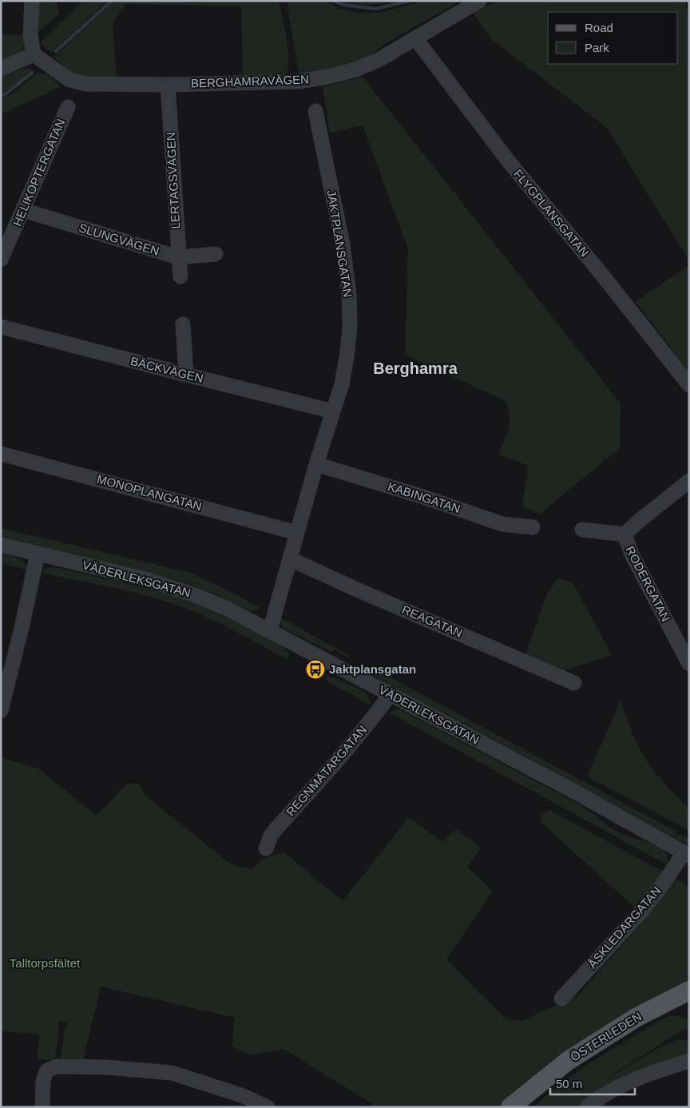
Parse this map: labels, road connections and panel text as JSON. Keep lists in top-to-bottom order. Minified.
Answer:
{"streets":{"main road":["ÖSTERLEDEN"],"street":["BERGHAMRAVÄGEN","HELIKOPTERGATAN","LERTAGSVÄGEN","FLYGPLANSGATAN","SLUNGVÄGEN","JAKTPLANSGATAN","BÄCKVÄGEN","MONOPLANGATAN","KABINGATAN","VÄDERLEKSGATAN","RODERGATAN","REAGATAN","REGNMÄTARGATAN","ÅSKLEDARGATAN"]},"crossings":[["BERGHAMRAVÄGEN","LERTAGSVÄGEN"],["BERGHAMRAVÄGEN","FLYGPLANSGATAN"],["HELIKOPTERGATAN","SLUNGVÄGEN"],["LERTAGSVÄGEN","SLUNGVÄGEN"],["JAKTPLANSGATAN","BÄCKVÄGEN"],["JAKTPLANSGATAN","MONOPLANGATAN"],["JAKTPLANSGATAN","KABINGATAN"],["JAKTPLANSGATAN","VÄDERLEKSGATAN"],["JAKTPLANSGATAN","REAGATAN"],["VÄDERLEKSGATAN","REGNMÄTARGATAN"],["VÄDERLEKSGATAN","ÅSKLEDARGATAN"]],"districts":["Berghamra"],"parks":["Talltorpsfältet"],"places":{"bus stop":["Jaktplansgatan"]},"legend":["Road","Park"],"scale_bar":"50 m"}
